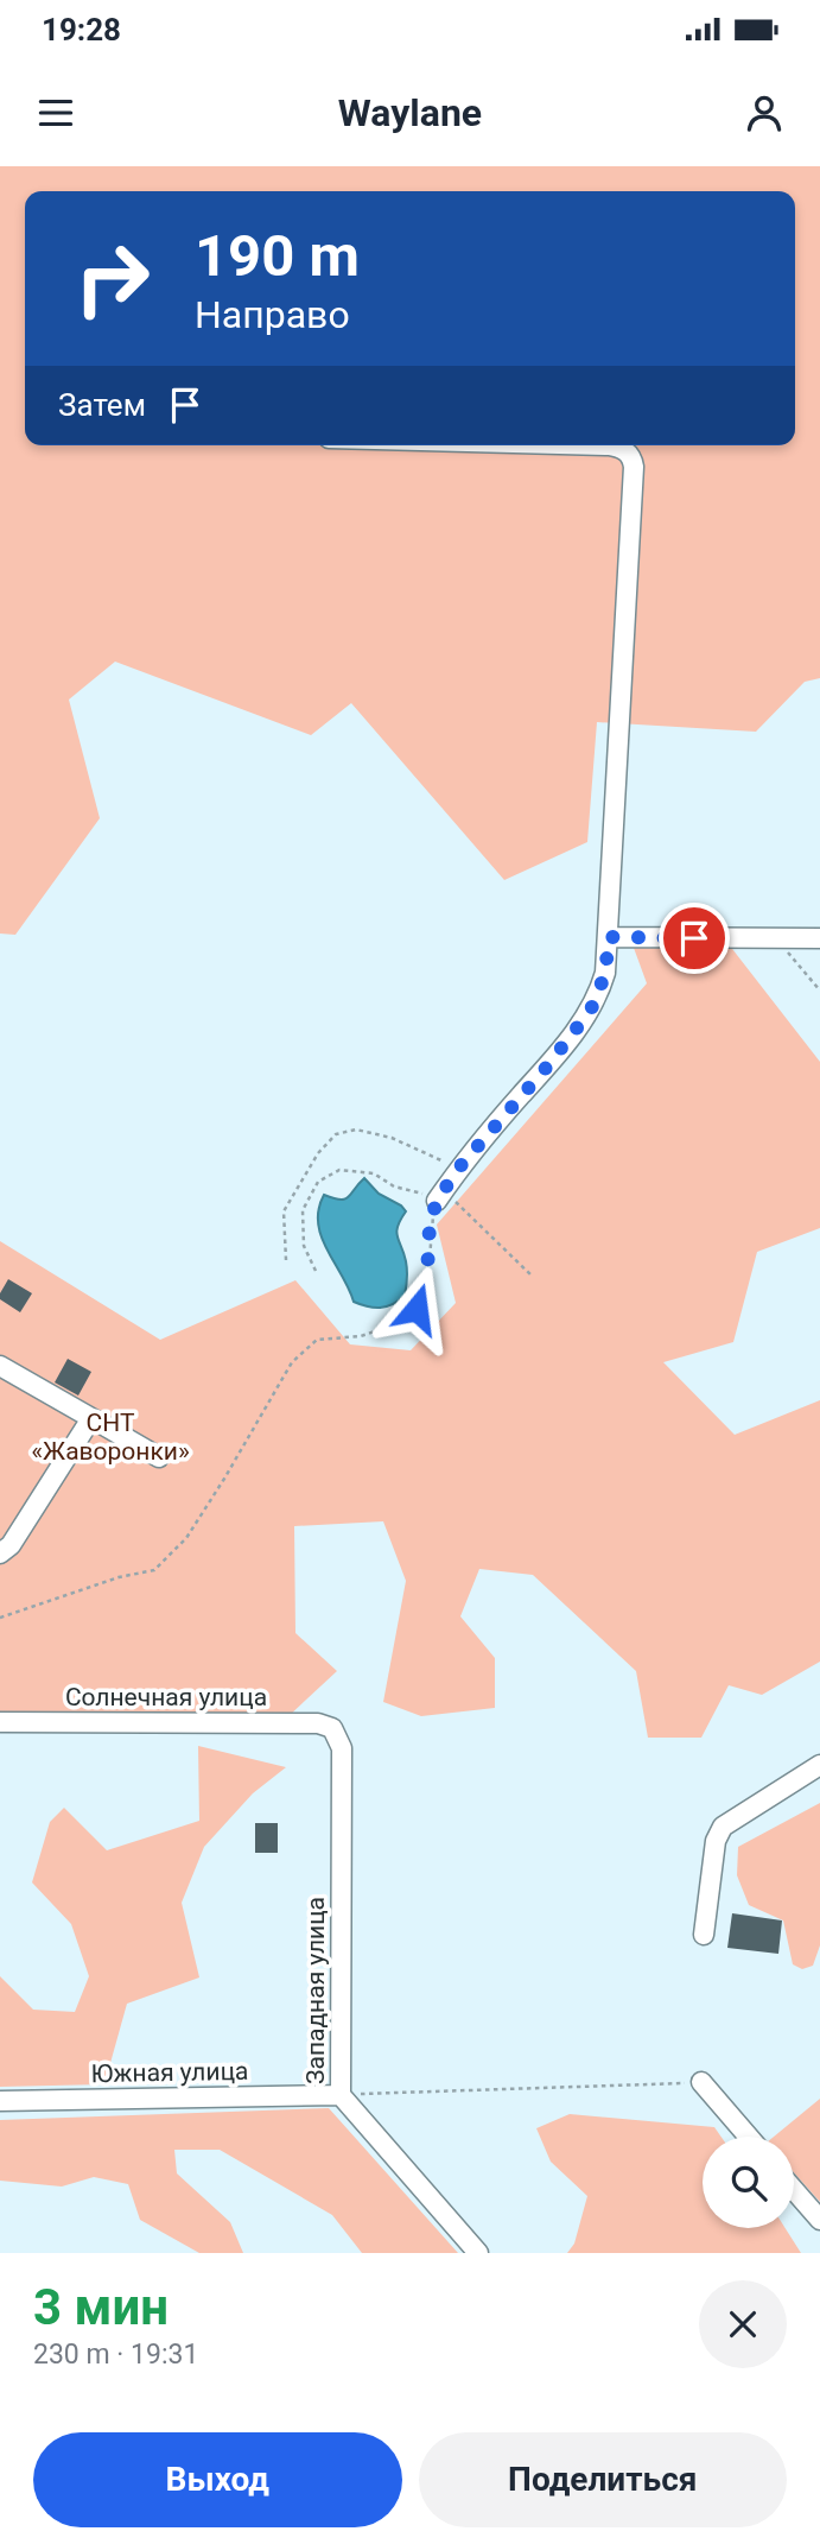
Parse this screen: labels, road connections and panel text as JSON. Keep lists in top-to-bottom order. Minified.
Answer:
{"streets":{"street":["Солнечная улица","Западная улица","Южная улица"]},"crossings":[["Солнечная улица","Западная улица"],["Западная улица","Южная улица"]],"parks":["СНТ «Жаворонки»"],"page":{"status":"19:28","header":"Waylane","turn":["190 m","Направо"],"then":"Затем","heading":["3 мин","230 m · 19:31"],"buttons":["Выход","Поделиться"]}}
